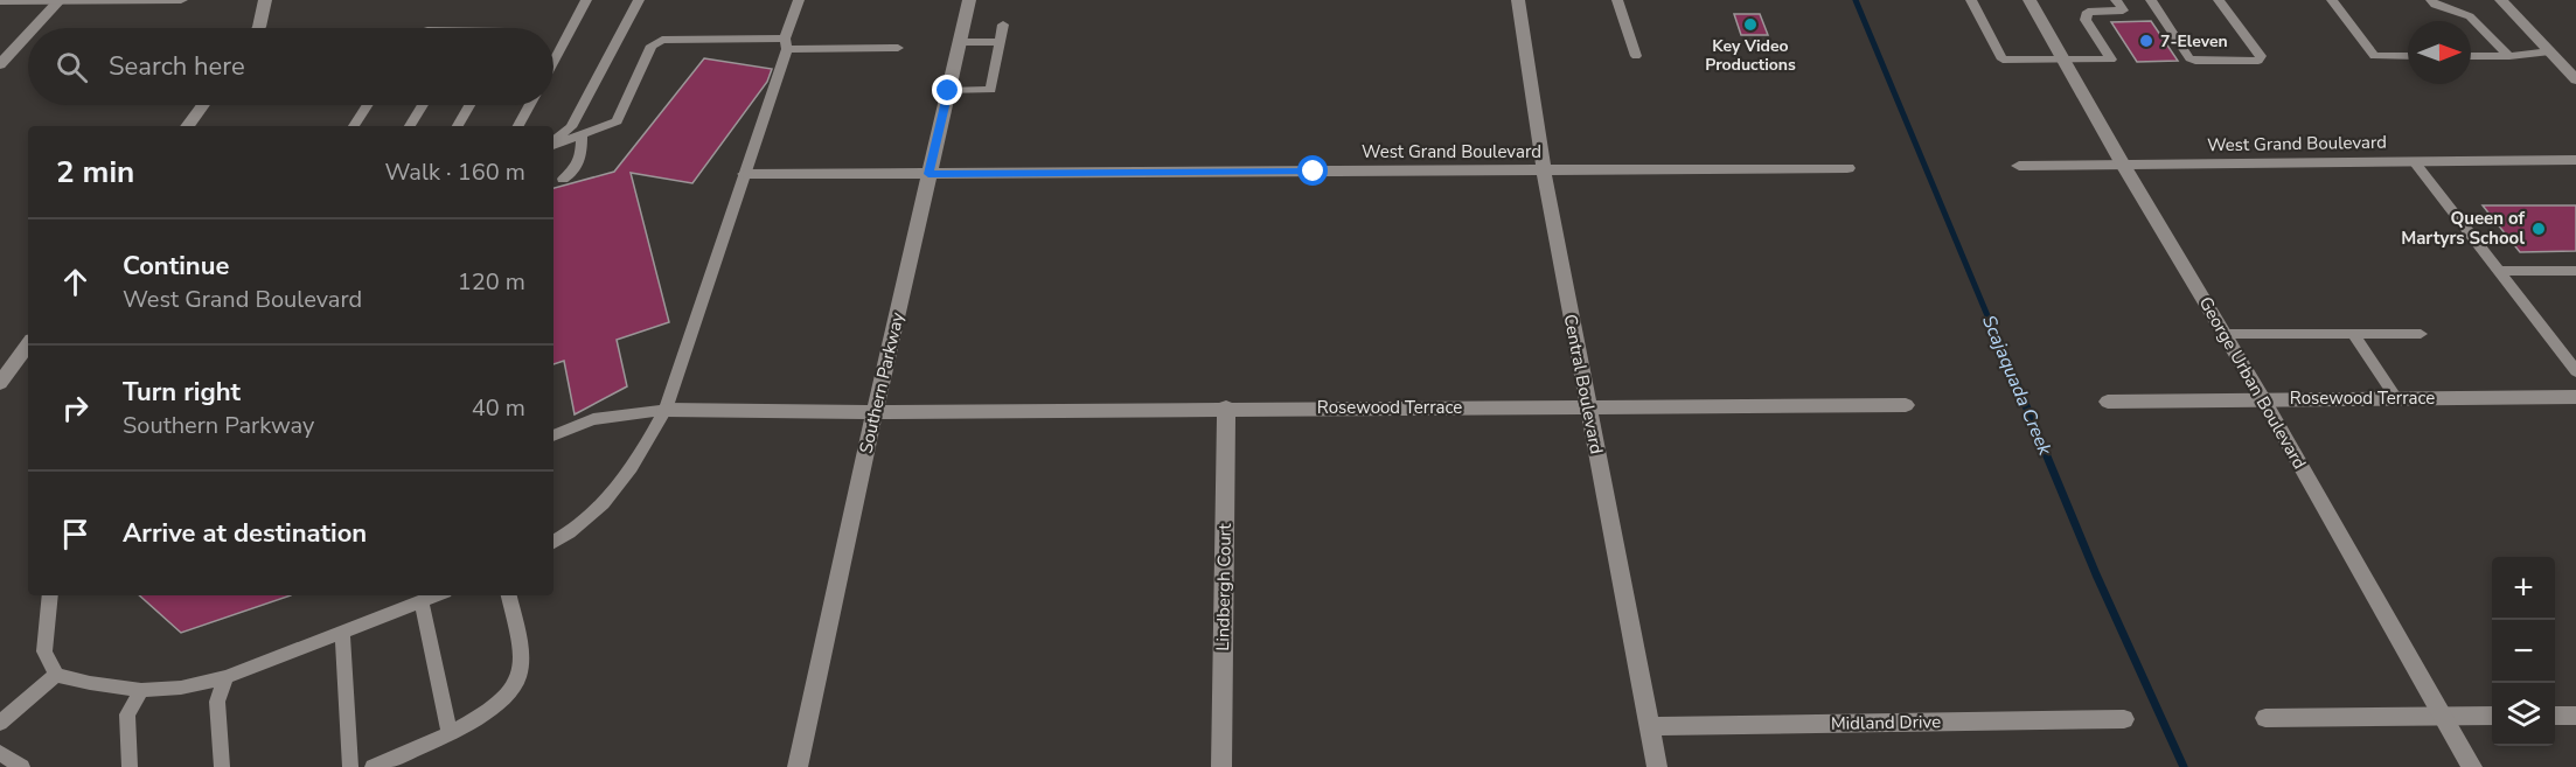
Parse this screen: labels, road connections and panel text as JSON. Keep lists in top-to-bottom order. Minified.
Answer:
{"streets":{"street":["West Grand Boulevard","Southern Parkway","George Urban Boulevard","Central Boulevard","Rosewood Terrace","Lindbergh Court","Midland Drive"]},"crossings":[["West Grand Boulevard","Southern Parkway"],["West Grand Boulevard","George Urban Boulevard"],["West Grand Boulevard","Central Boulevard"],["Southern Parkway","Rosewood Terrace"],["George Urban Boulevard","Rosewood Terrace"],["Central Boulevard","Rosewood Terrace"],["Central Boulevard","Midland Drive"],["Rosewood Terrace","Lindbergh Court"]],"water":["Scajaquada Creek"],"places":["Key Video Productions","7-Eleven","Queen of Martyrs School"],"north":"right","page":{"search":"Search here","heading":["2 min","Walk · 160 m"],"list":[["Continue","West Grand Boulevard","120 m"],["Turn right","Southern Parkway","40 m"],"Arrive at destination"],"map_buttons":["+","−"]}}
